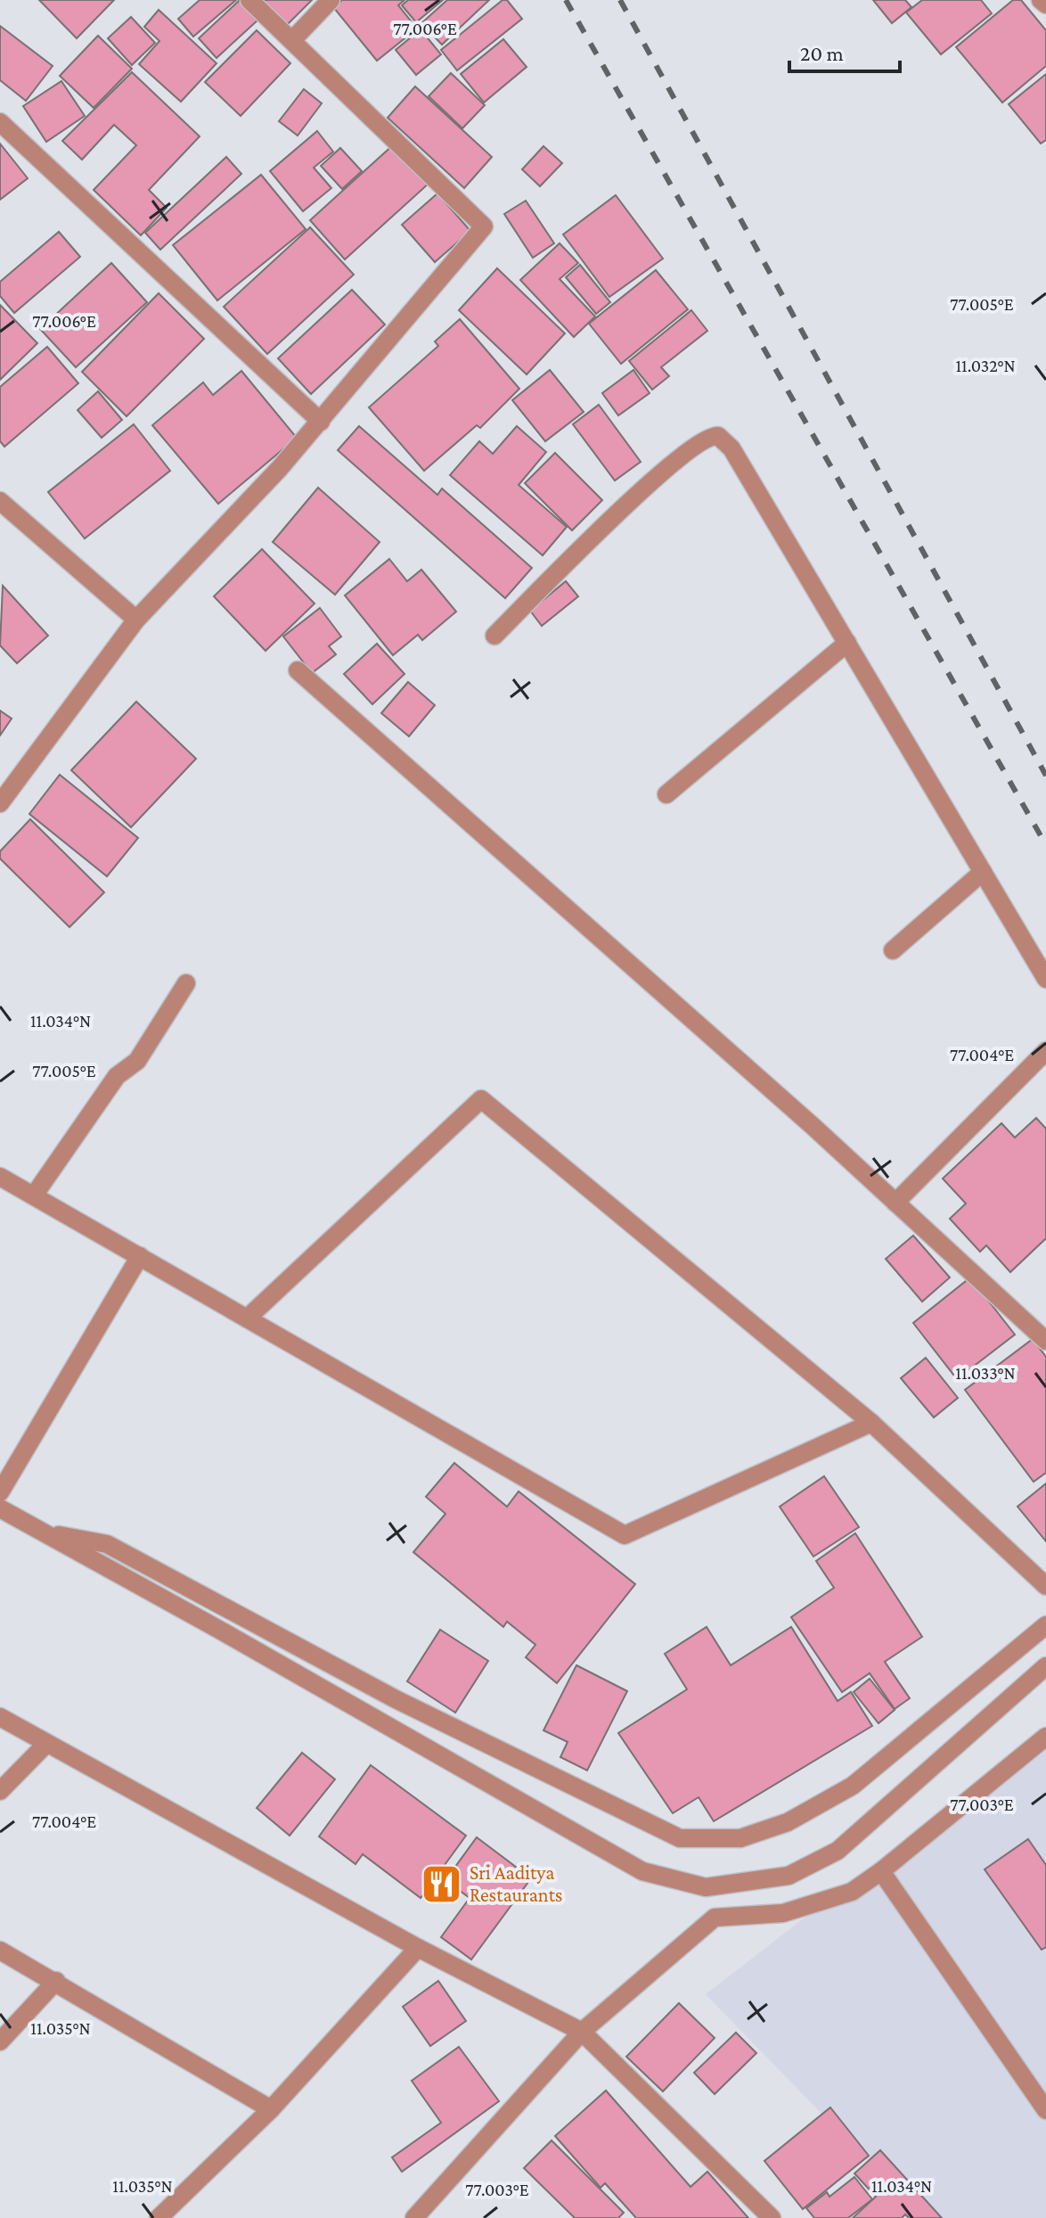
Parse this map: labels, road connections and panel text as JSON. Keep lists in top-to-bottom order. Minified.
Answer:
{"places":{"restaurant":["Sri Aaditya Restaurants"]},"scale_bar":"20 m","coordinates":["77.006°E","77.005°E","11.032°N","11.034°N","77.004°E","11.033°N","77.003°E","11.035°N"]}
